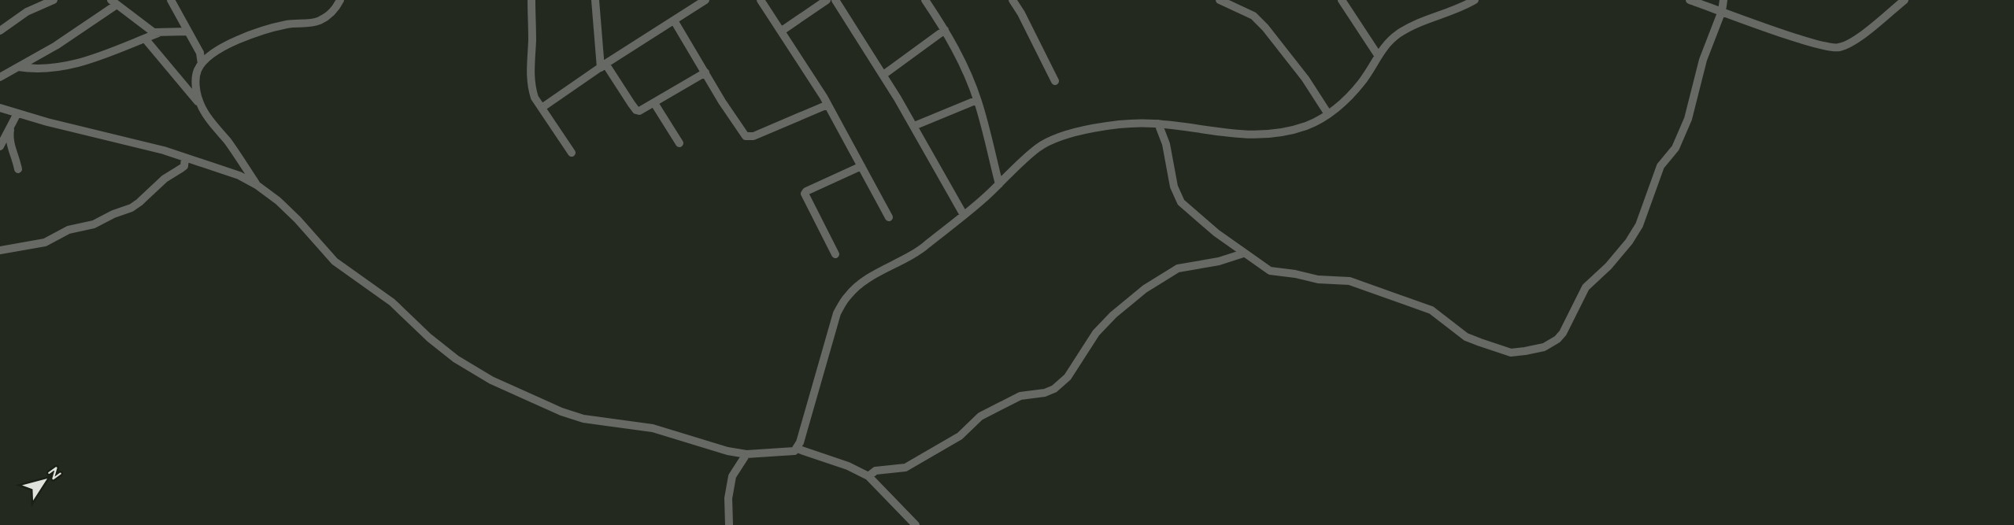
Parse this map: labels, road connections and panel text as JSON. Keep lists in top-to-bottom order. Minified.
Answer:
{"north":"top right"}
